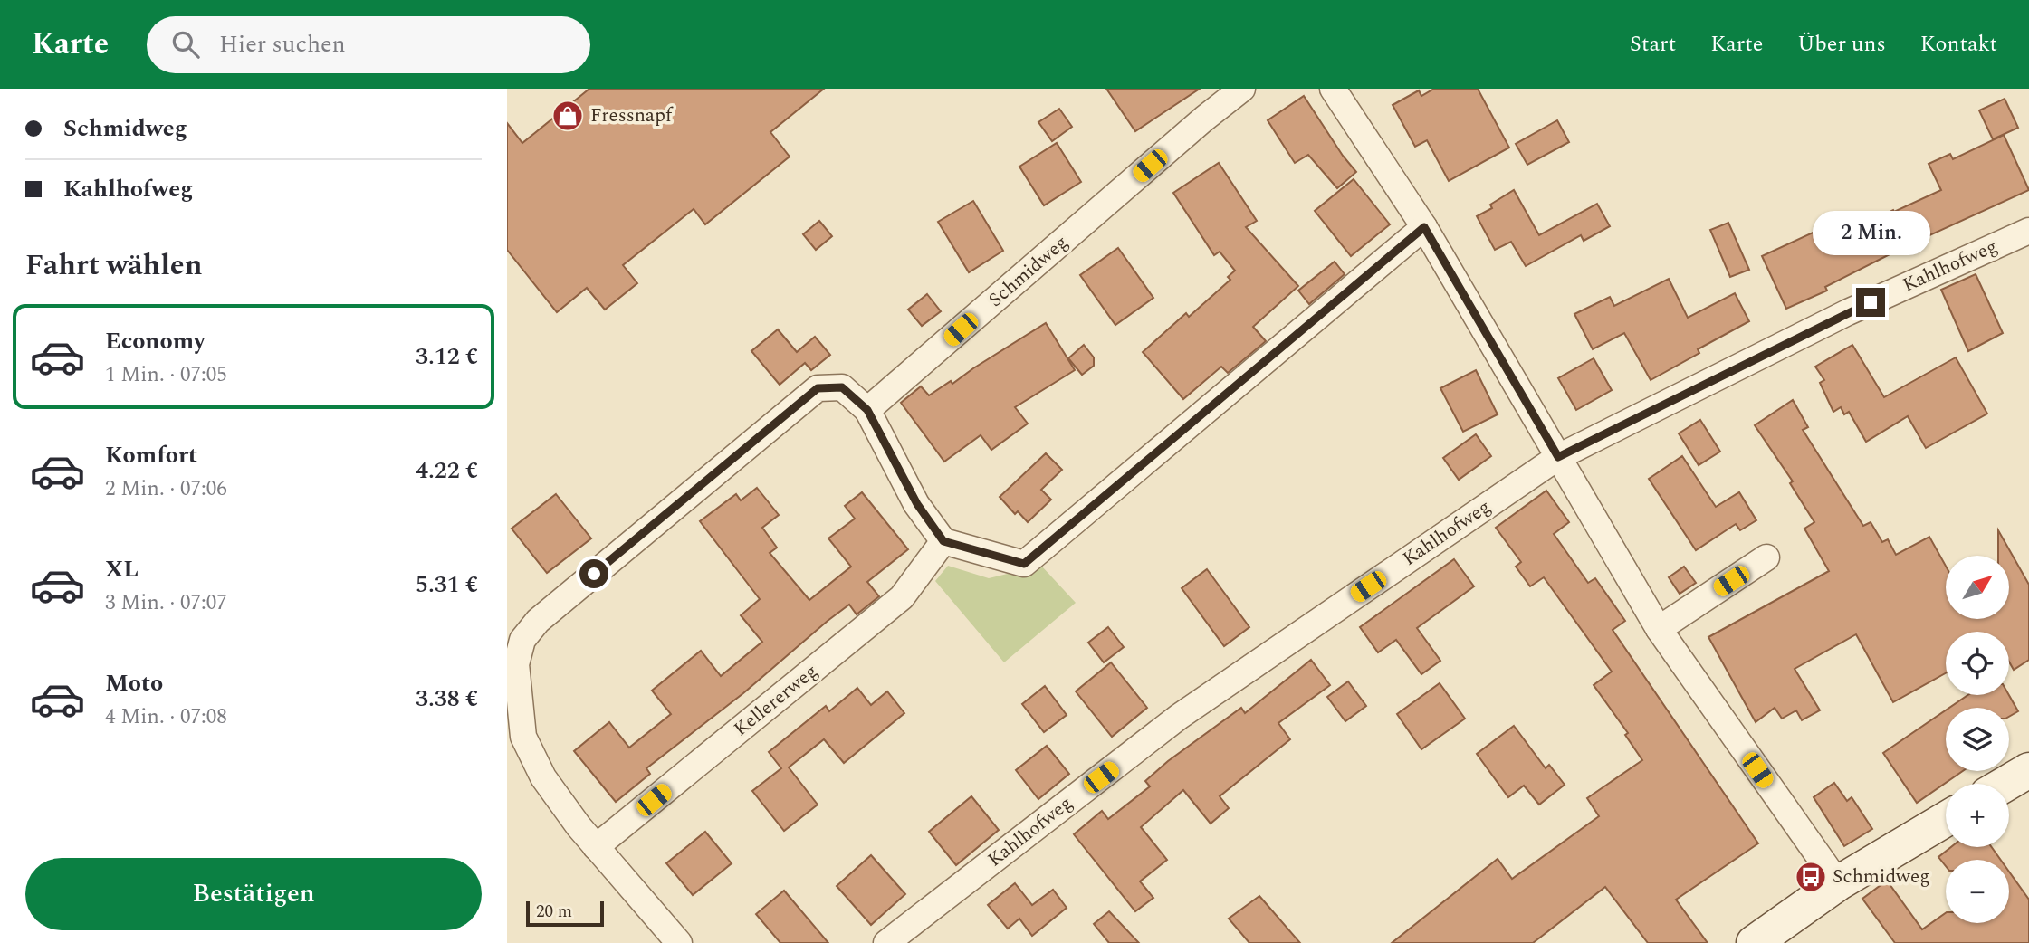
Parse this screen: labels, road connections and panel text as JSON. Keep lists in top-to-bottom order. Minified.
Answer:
{"streets":{"street":["Kahlhofweg","Schmidweg","Kellererweg"]},"places":{"shop":["Fressnapf"],"bus stop":["Schmidweg"]},"scale_bar":"20 m","north":"top right","page":{"header":"Karte","search":"Hier suchen","nav":["Start","Karte","Über uns","Kontakt"],"banner":["Schmidweg","Kahlhofweg"],"bubble":"2 Min.","heading":"Fahrt wählen","list":[{"name":"Economy","note":"1 Min. · 07:05","value":"3.12 €"},{"name":"Komfort","note":"2 Min. · 07:06","value":"4.22 €"},{"name":"XL","note":"3 Min. · 07:07","value":"5.31 €"},{"name":"Moto","note":"4 Min. · 07:08","value":"3.38 €"}],"map_buttons":["+","−"],"buttons":"Bestätigen","scale":"20 m"}}
